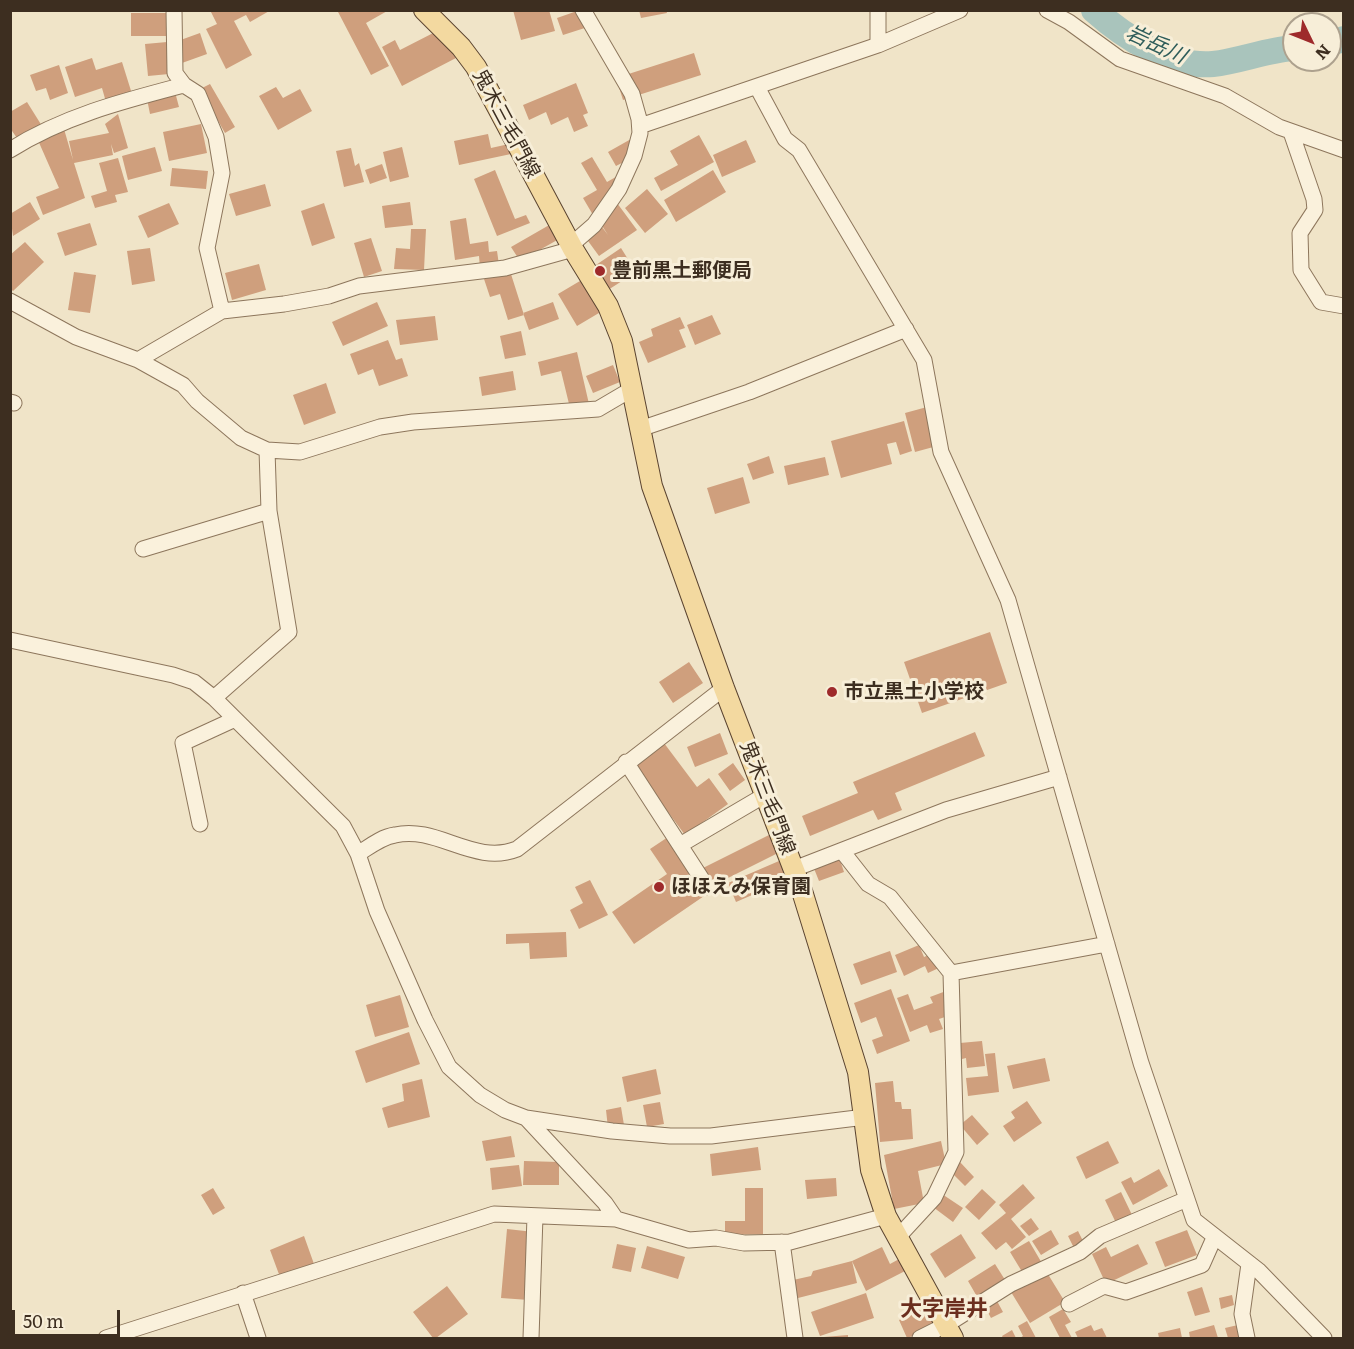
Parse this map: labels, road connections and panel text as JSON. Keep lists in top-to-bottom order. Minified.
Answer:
{"streets":{"main road":["鬼木三毛門線"]},"districts":["大字岸井"],"water":["岩岳川"],"places":["豊前黒土郵便局","市立黒土小学校","ほほえみ保育園"],"scale_bar":"50 m","north":"bottom right"}
